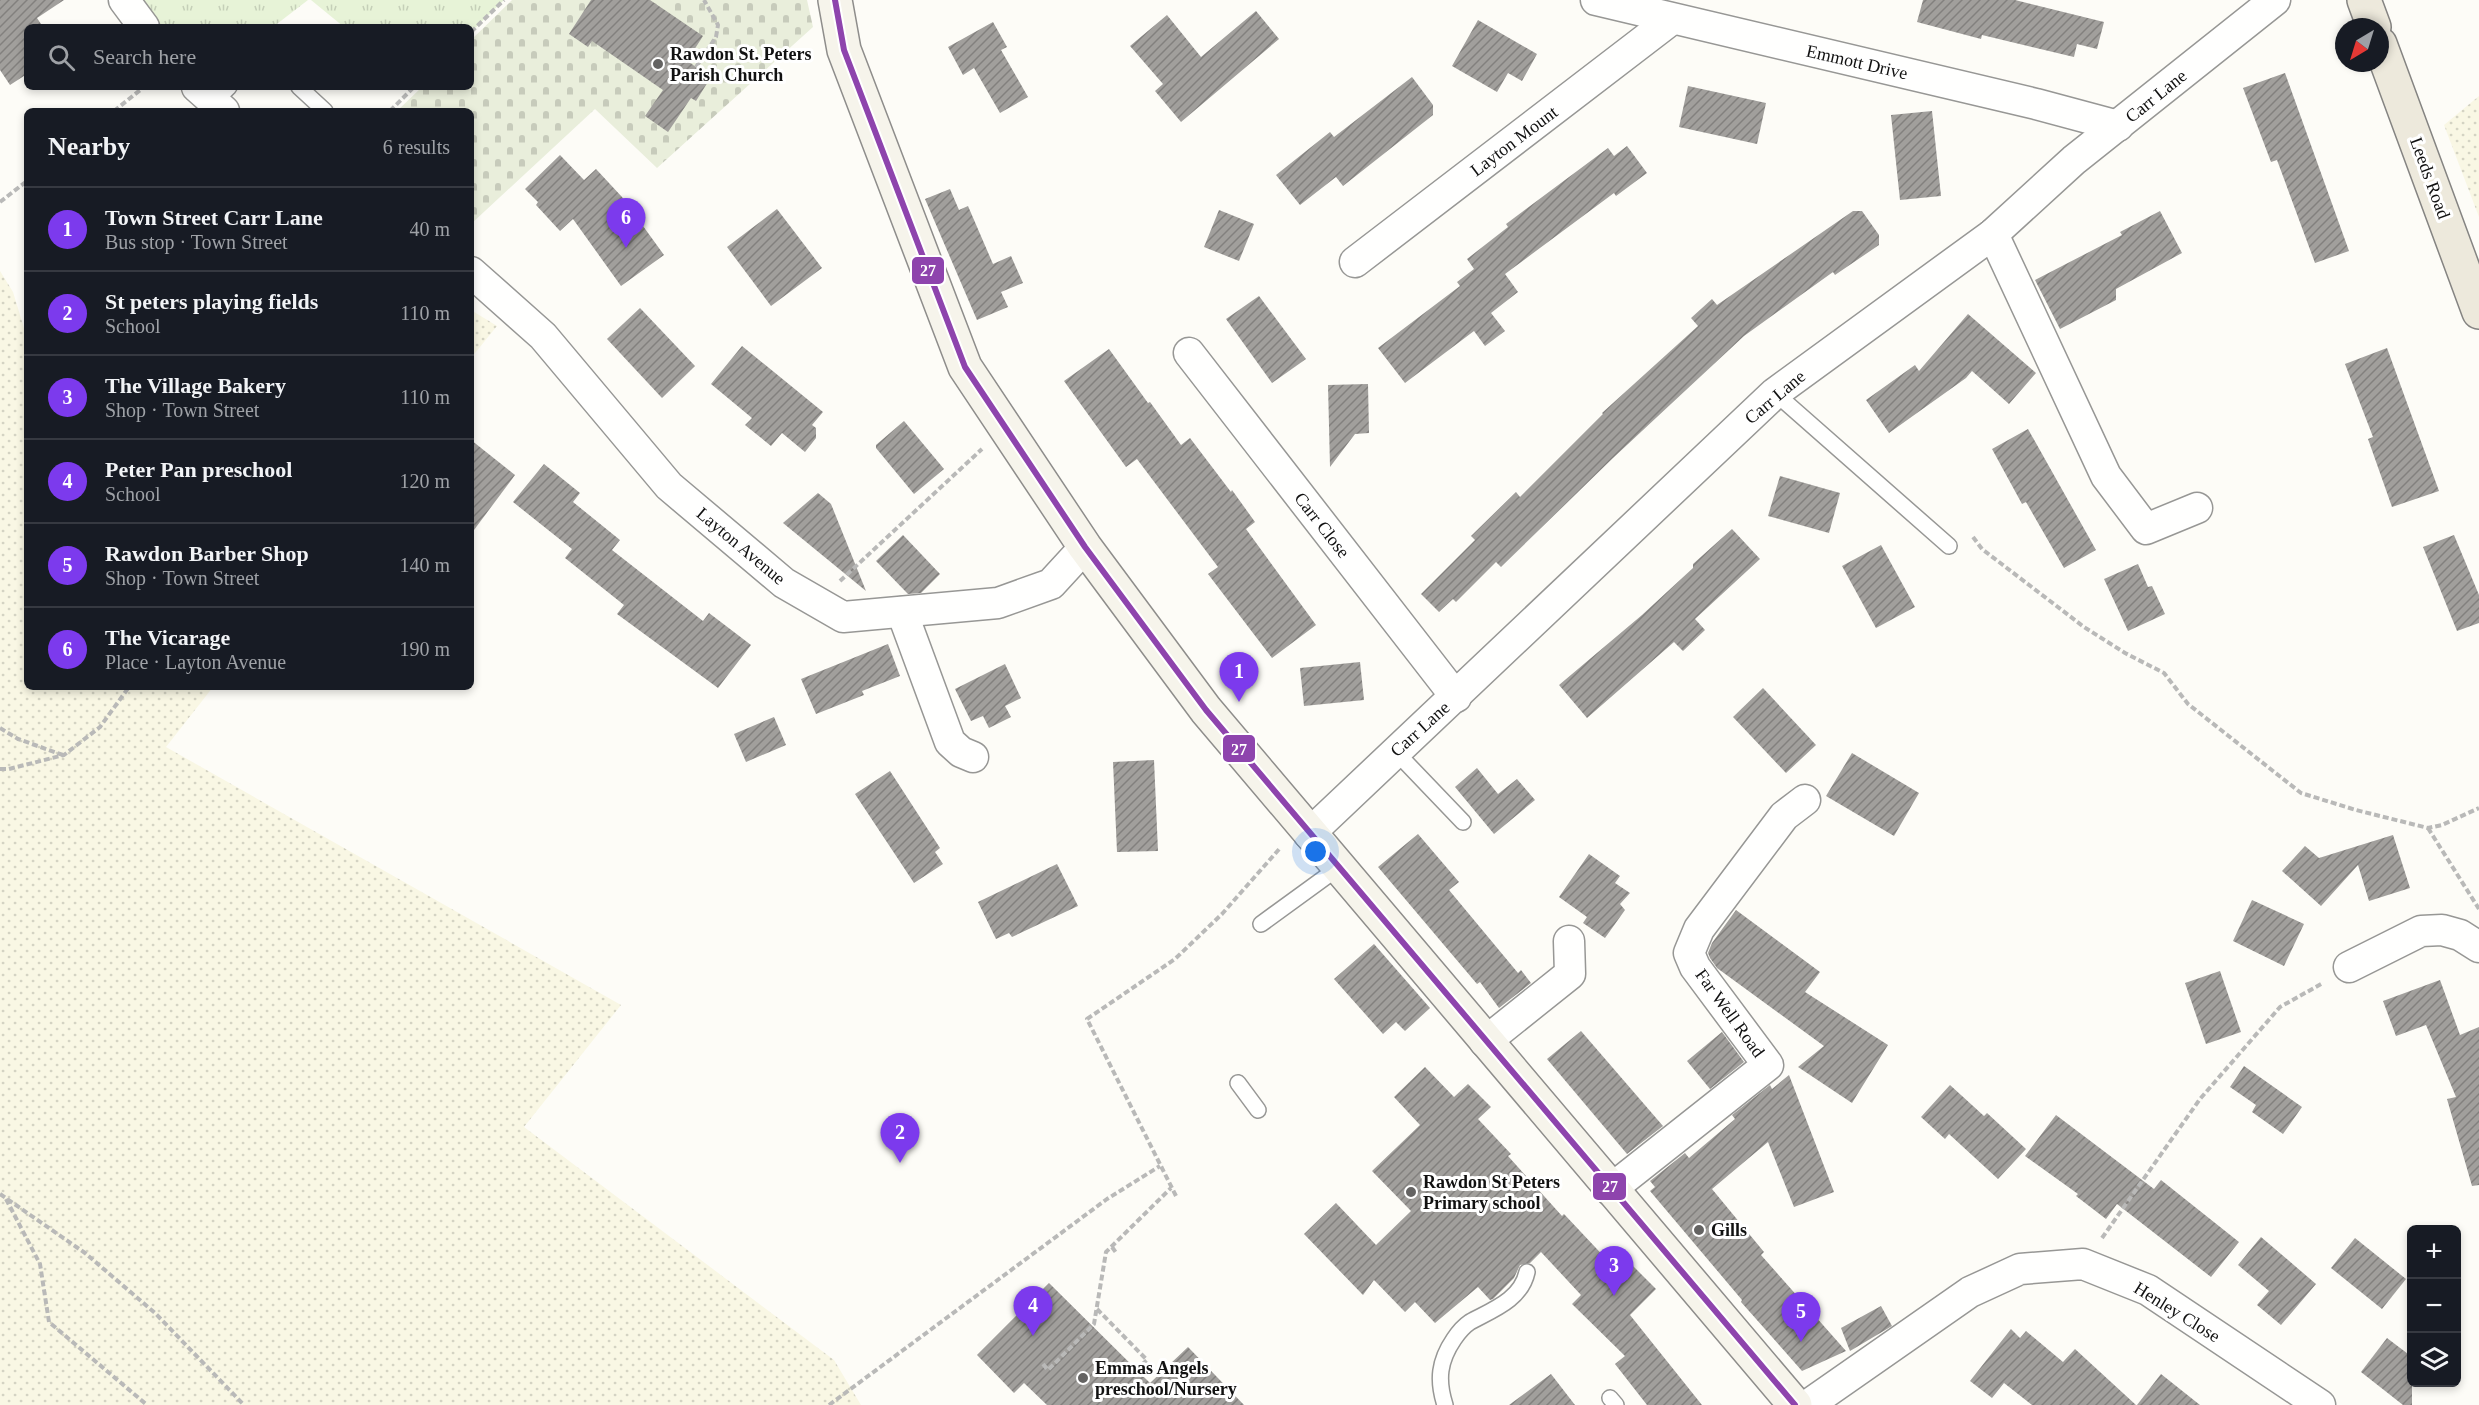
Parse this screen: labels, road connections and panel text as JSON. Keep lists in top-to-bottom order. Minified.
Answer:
{"streets":{"main road":["Leeds Road"],"street":["Emmott Drive","Carr Lane","Layton Mount","Carr Close","Layton Avenue","Far Well Road","Henley Close"]},"crossings":[["Emmott Drive","Carr Lane"],["Emmott Drive","Layton Mount"],["Carr Lane","Carr Close"]],"places":["Rawdon St. Peters Parish Church","Rawdon St Peters Primary school","Gills","Emmas Angels preschool/Nursery"],"lines":["transit line 27"],"north":"bottom left","page":{"search":"Search here","heading":["Nearby","6 results"],"list":[{"mark":"1","name":"Town Street Carr Lane","note":"Bus stop · Town Street","value":"40 m"},{"mark":"2","name":"St peters playing fields","note":"School","value":"110 m"},{"mark":"3","name":"The Village Bakery","note":"Shop · Town Street","value":"110 m"},{"mark":"4","name":"Peter Pan preschool","note":"School","value":"120 m"},{"mark":"5","name":"Rawdon Barber Shop","note":"Shop · Town Street","value":"140 m"},{"mark":"6","name":"The Vicarage","note":"Place · Layton Avenue","value":"190 m"}],"pins":["6","1","2","3","4","5"],"map_buttons":["+","−"]}}
